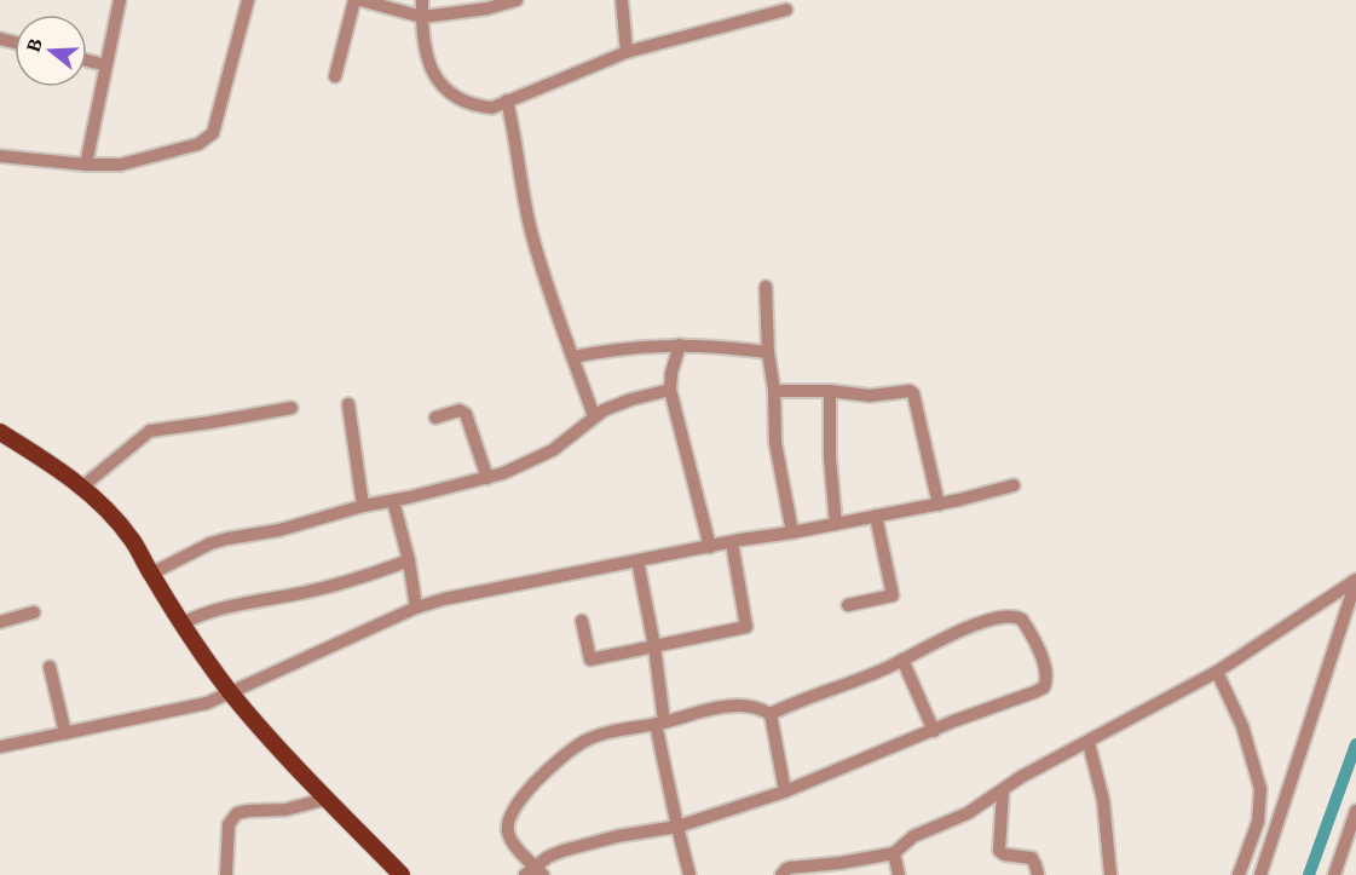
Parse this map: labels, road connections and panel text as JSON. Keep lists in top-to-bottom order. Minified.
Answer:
{"north":"left"}
